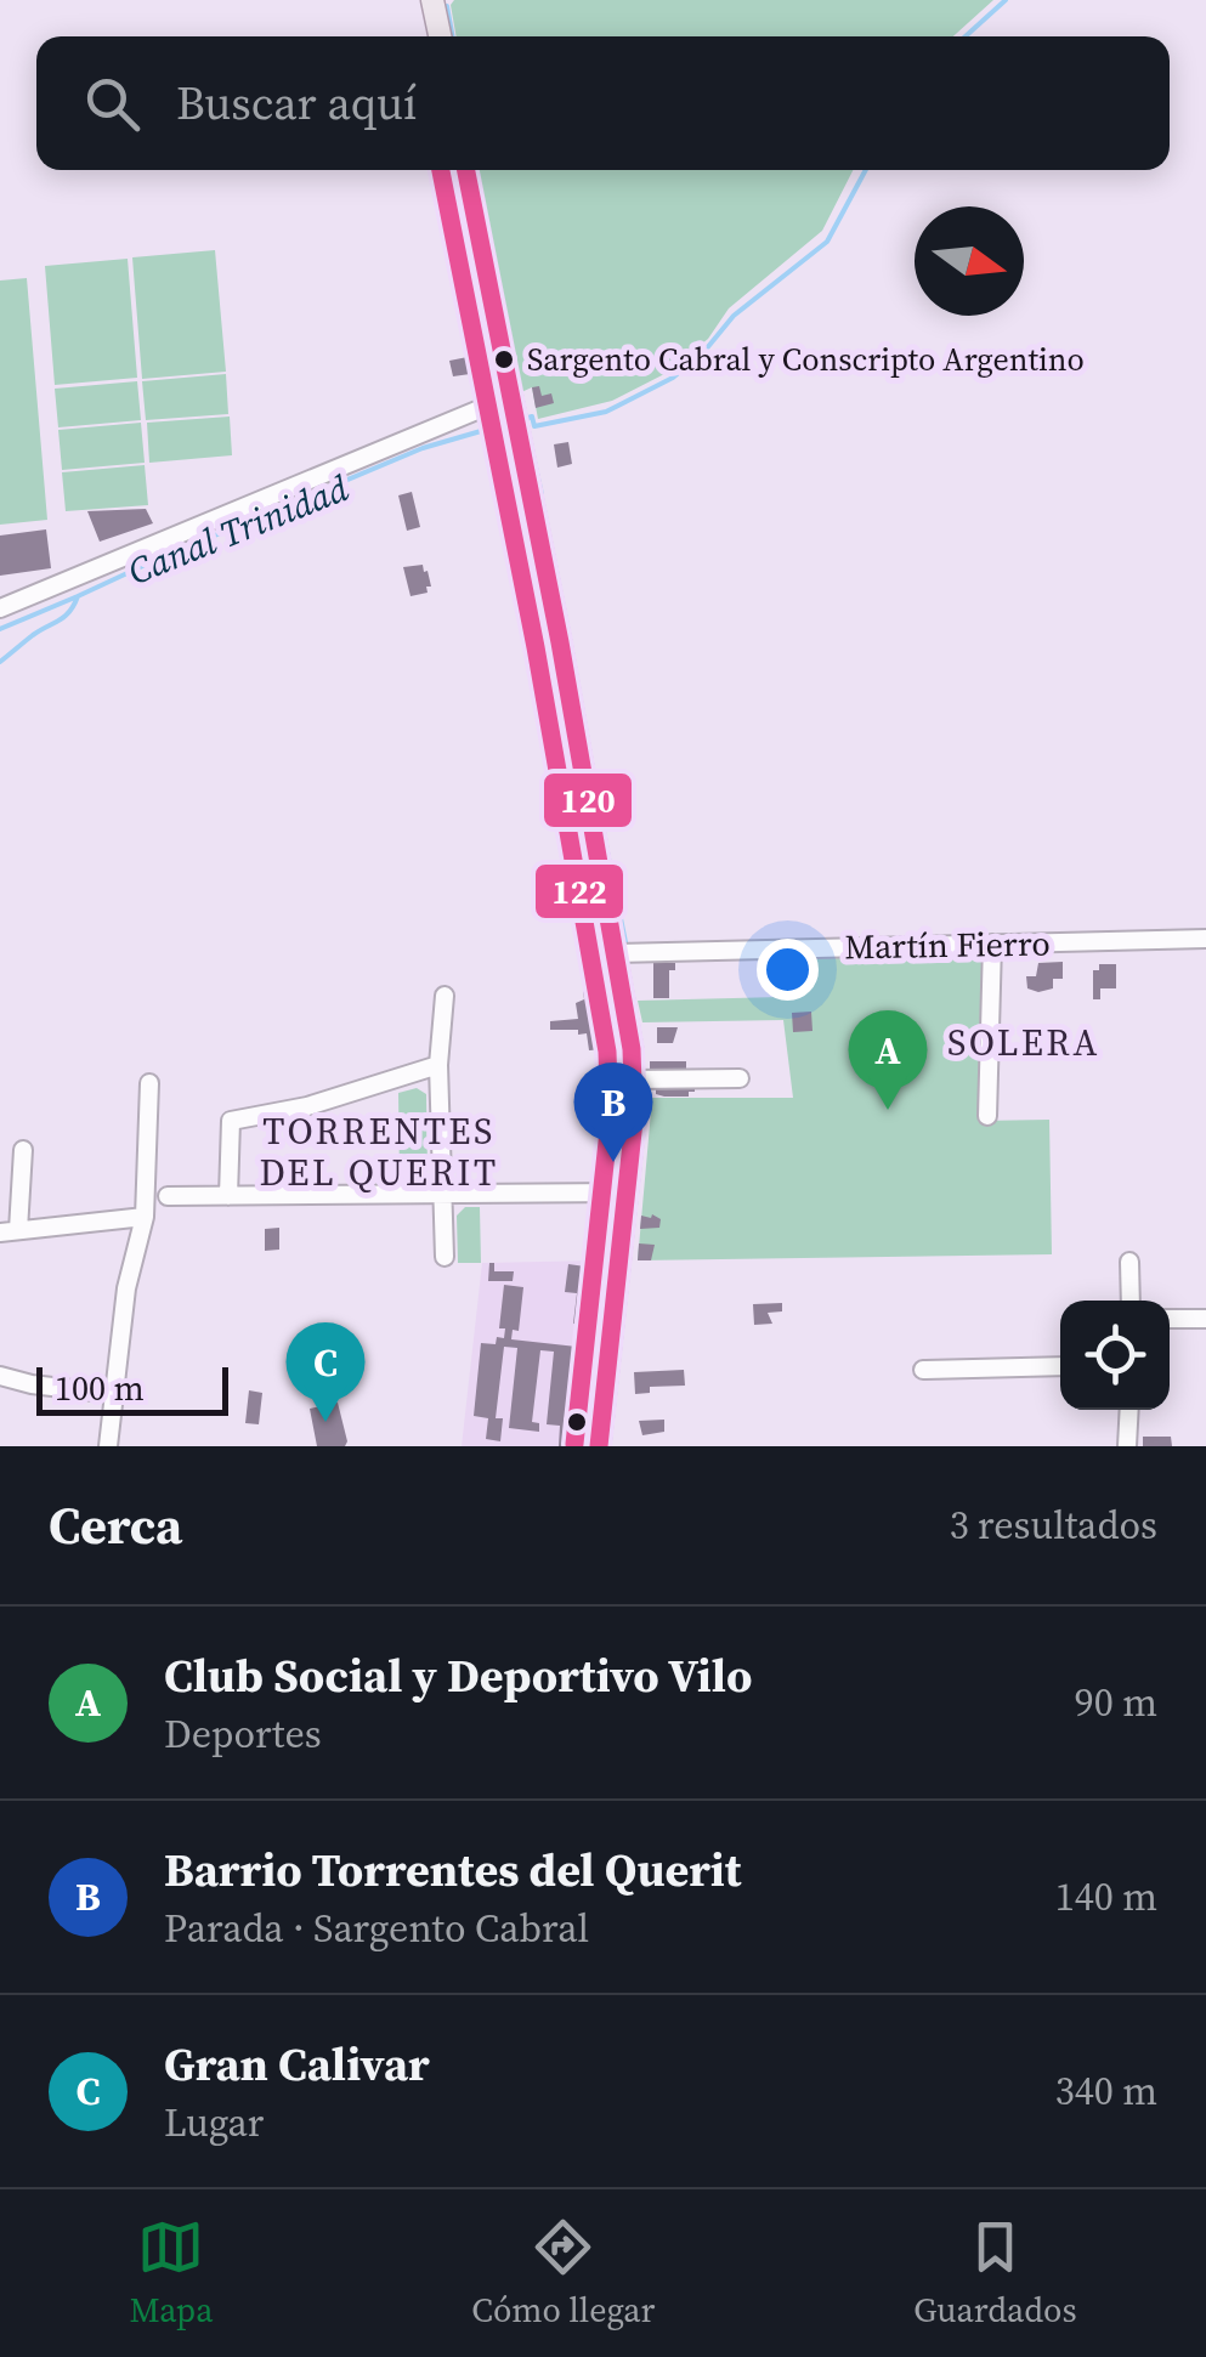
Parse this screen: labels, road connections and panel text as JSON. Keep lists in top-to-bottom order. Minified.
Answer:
{"streets":{"street":["Martín Fierro"]},"districts":["SOLERA","TORRENTES DEL QUERIT"],"water":["Canal Trinidad"],"places":["Sargento Cabral y Conscripto Argentino"],"lines":["transit line 120","transit line 122"],"scale_bar":"100 m","north":"right","page":{"search":"Buscar aquí","pins":["A","B","C"],"scale":"100 m","heading":["Cerca","3 resultados"],"list":[{"mark":"A","name":"Club Social y Deportivo Vilo","note":"Deportes","value":"90 m"},{"mark":"B","name":"Barrio Torrentes del Querit","note":"Parada · Sargento Cabral","value":"140 m"},{"mark":"C","name":"Gran Calivar","note":"Lugar","value":"340 m"}],"nav":["Mapa","Cómo llegar","Guardados"]}}
